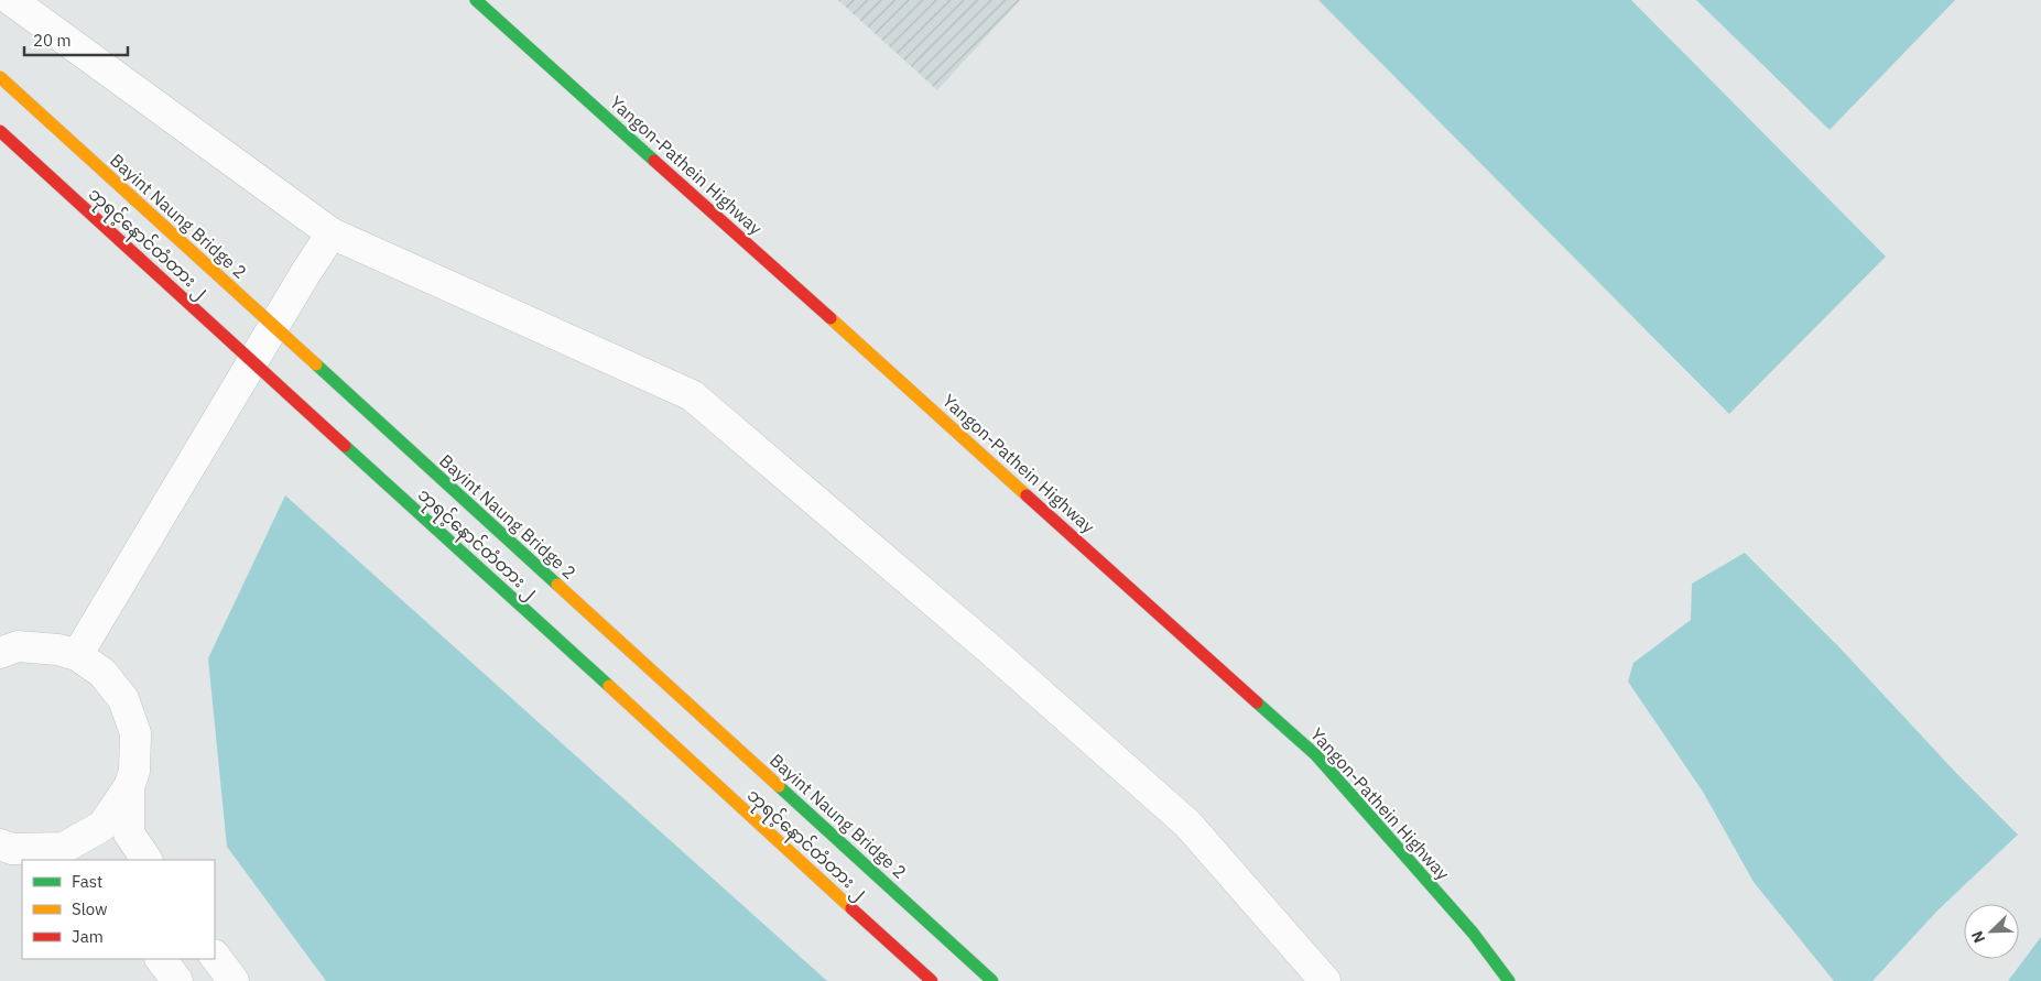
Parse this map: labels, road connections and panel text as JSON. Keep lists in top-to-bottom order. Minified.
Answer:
{"streets":{"main road":["Yangon-Pathein Highway","Bayint Naung Bridge 2","ဘုရင့်နောင်တံတား ၂"]},"legend":["Fast","Slow","Jam"],"scale_bar":"20 m","north":"bottom left"}
